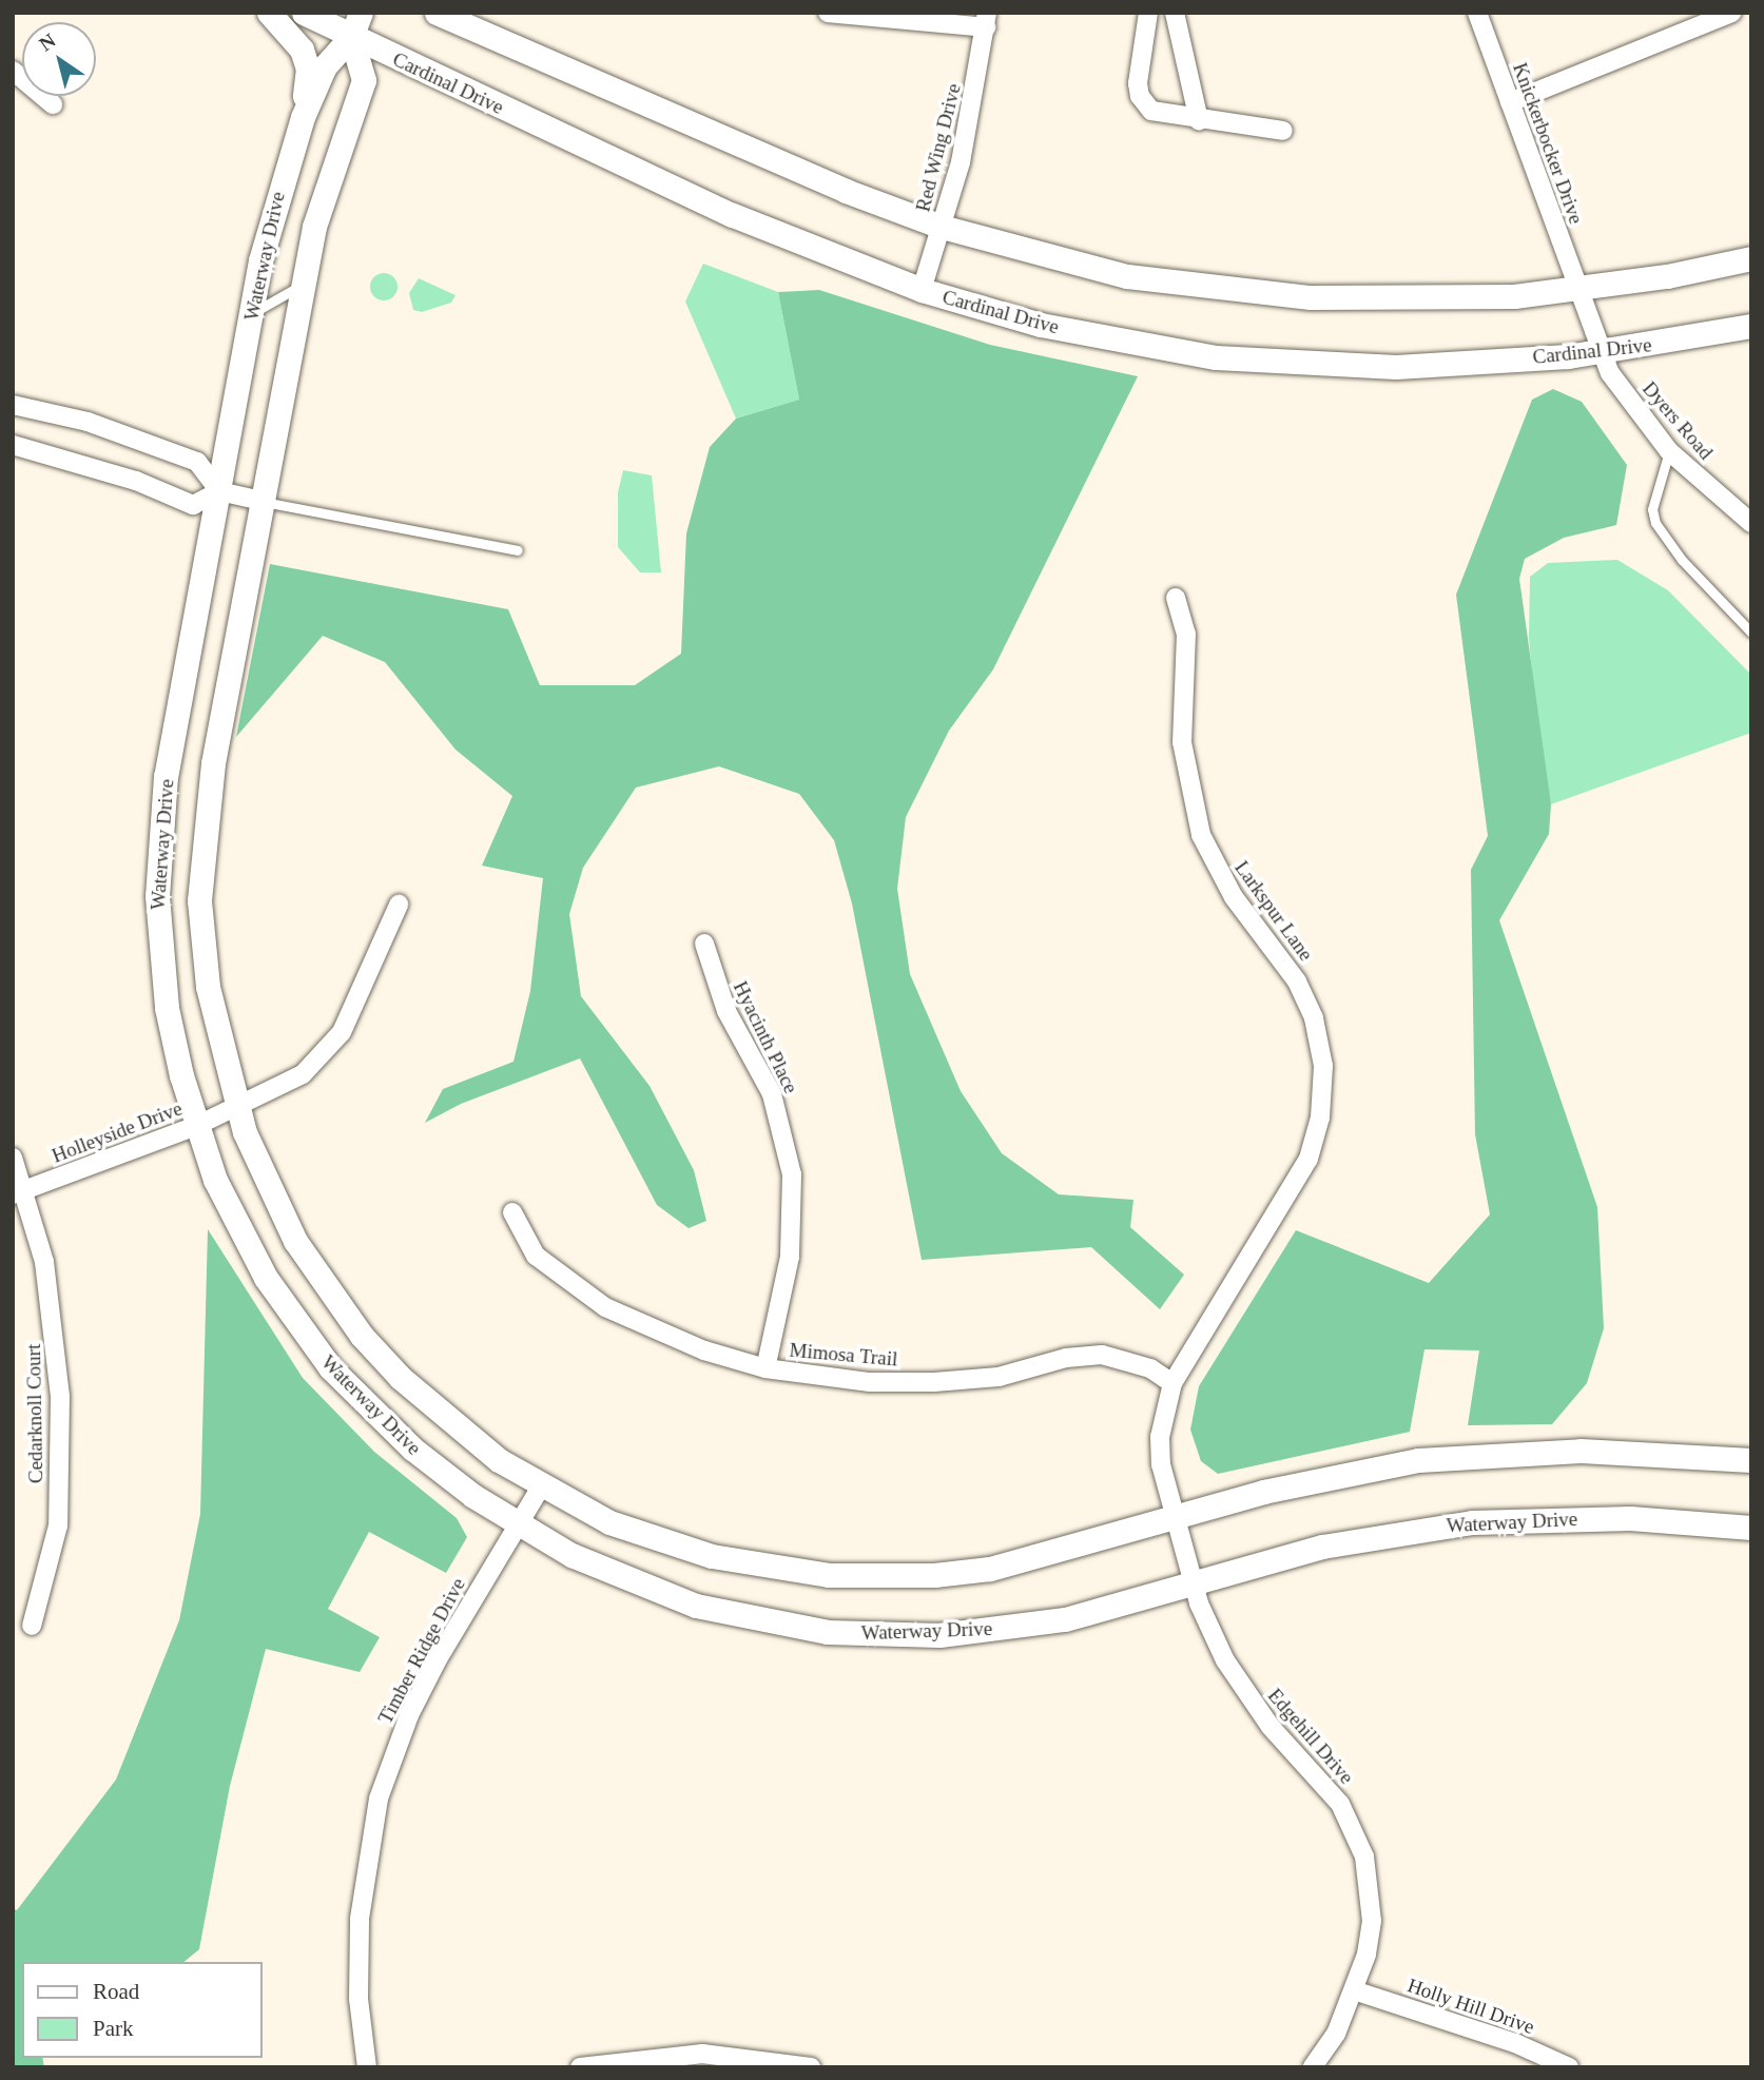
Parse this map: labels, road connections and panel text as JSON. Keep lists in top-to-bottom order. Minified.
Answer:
{"streets":{"main road":["Cardinal Drive","Waterway Drive"],"street":["Knickerbocker Drive","Red Wing Drive","Dyers Road","Larkspur Lane","Hyacinth Place","Holleyside Drive","Mimosa Trail","Cedarknoll Court","Timber Ridge Drive","Edgehill Drive","Holly Hill Drive"]},"crossings":[["Cardinal Drive","Red Wing Drive"],["Cardinal Drive","Waterway Drive"],["Cardinal Drive","Dyers Road"],["Knickerbocker Drive","Dyers Road"],["Waterway Drive","Larkspur Lane"],["Waterway Drive","Holleyside Drive"],["Waterway Drive","Timber Ridge Drive"],["Waterway Drive","Edgehill Drive"],["Larkspur Lane","Mimosa Trail"],["Larkspur Lane","Edgehill Drive"],["Hyacinth Place","Mimosa Trail"],["Holleyside Drive","Cedarknoll Court"],["Edgehill Drive","Holly Hill Drive"]],"legend":["Road","Park"],"north":"top left"}
